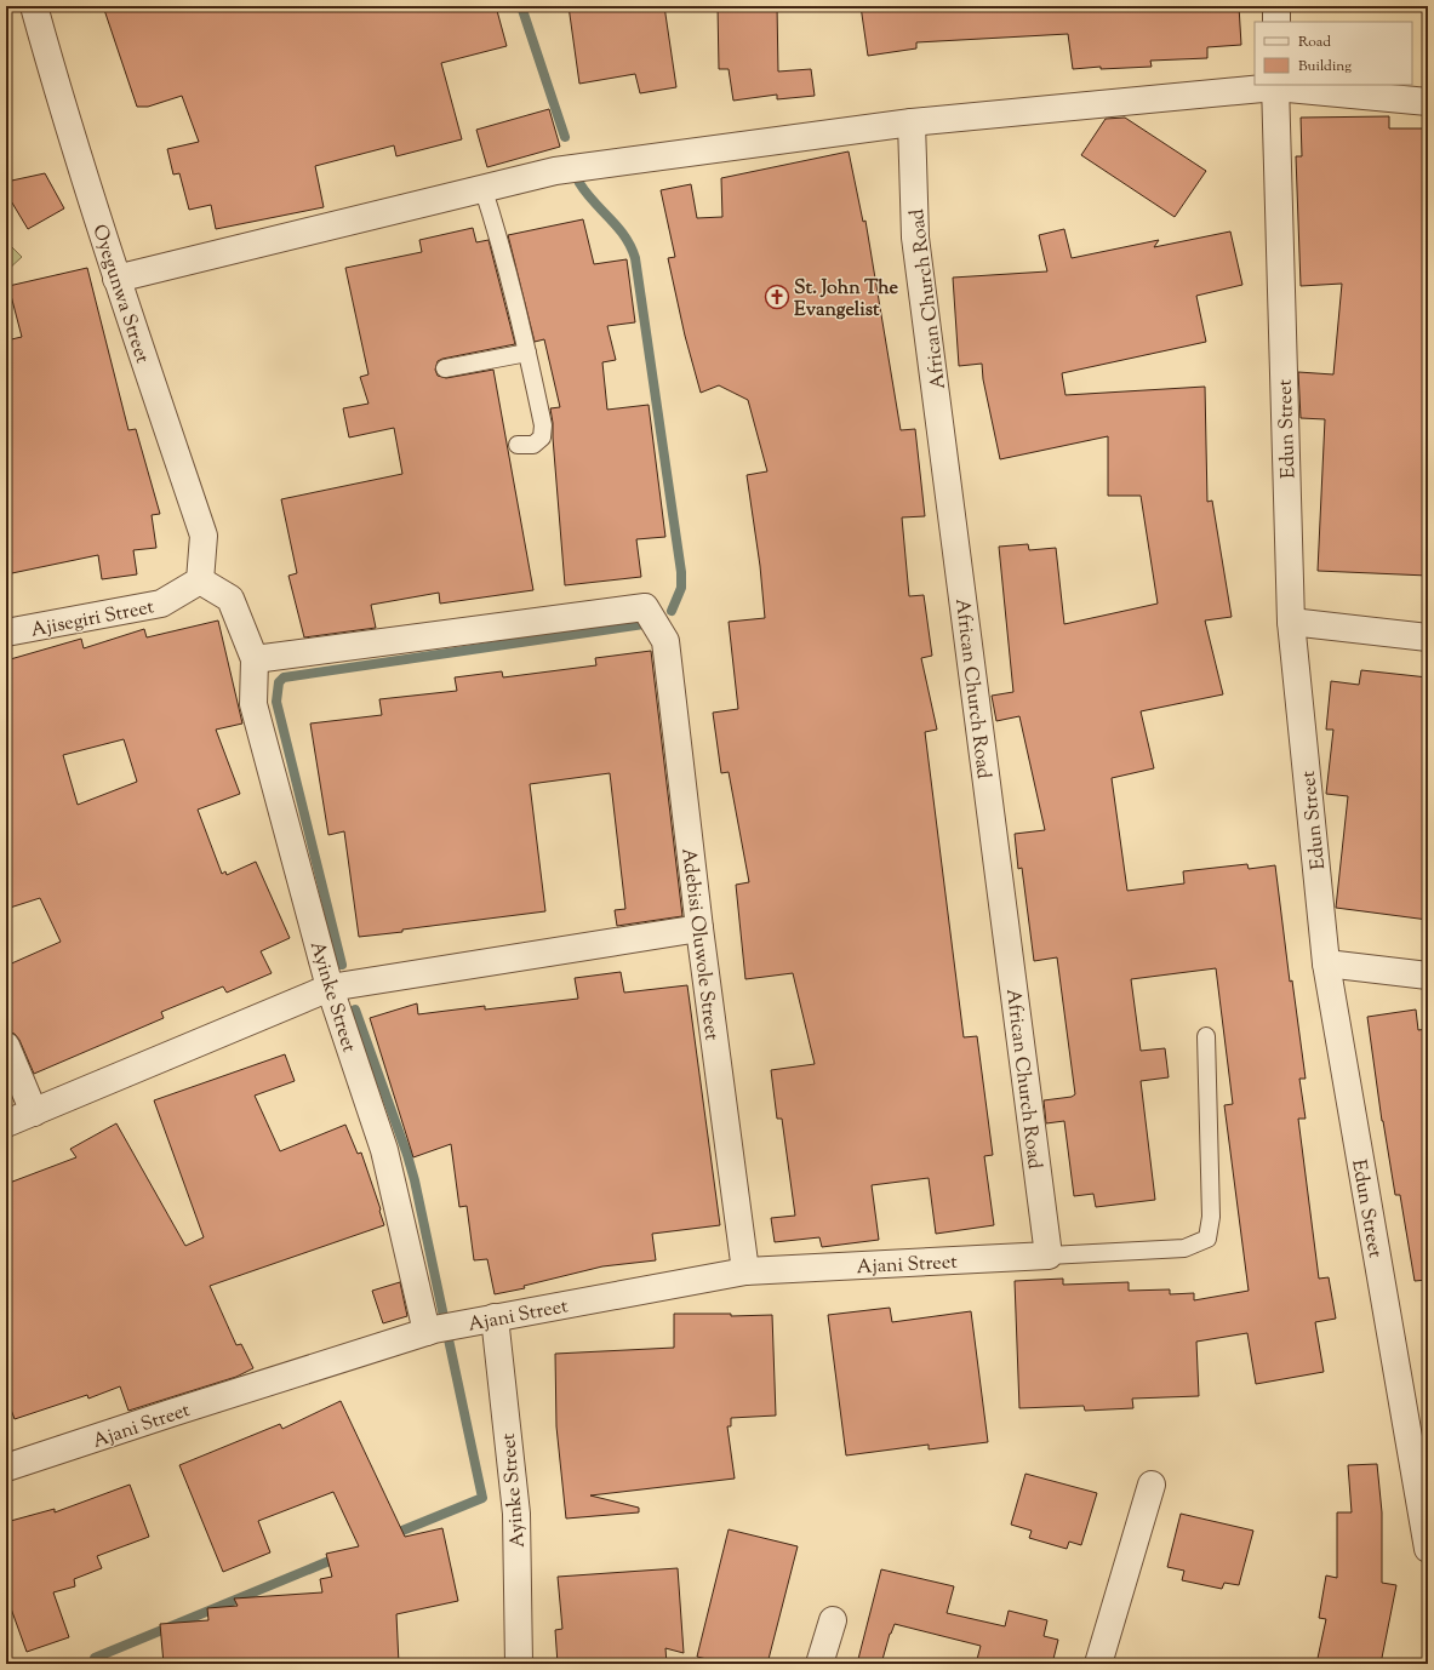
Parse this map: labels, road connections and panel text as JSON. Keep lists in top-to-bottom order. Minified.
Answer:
{"streets":{"street":["Oyegunwa Street","African Church Road","Edun Street","Ajisegiri Street","Adebisi Oluwole Street","Ayinke Street","Ajani Street"]},"crossings":[["Oyegunwa Street","Ajisegiri Street"],["African Church Road","Ajani Street"],["Adebisi Oluwole Street","Ayinke Street"],["Adebisi Oluwole Street","Ajani Street"],["Ayinke Street","Ajani Street"]],"places":{"church":["St. John The Evangelist"]},"legend":["Road","Building"]}
